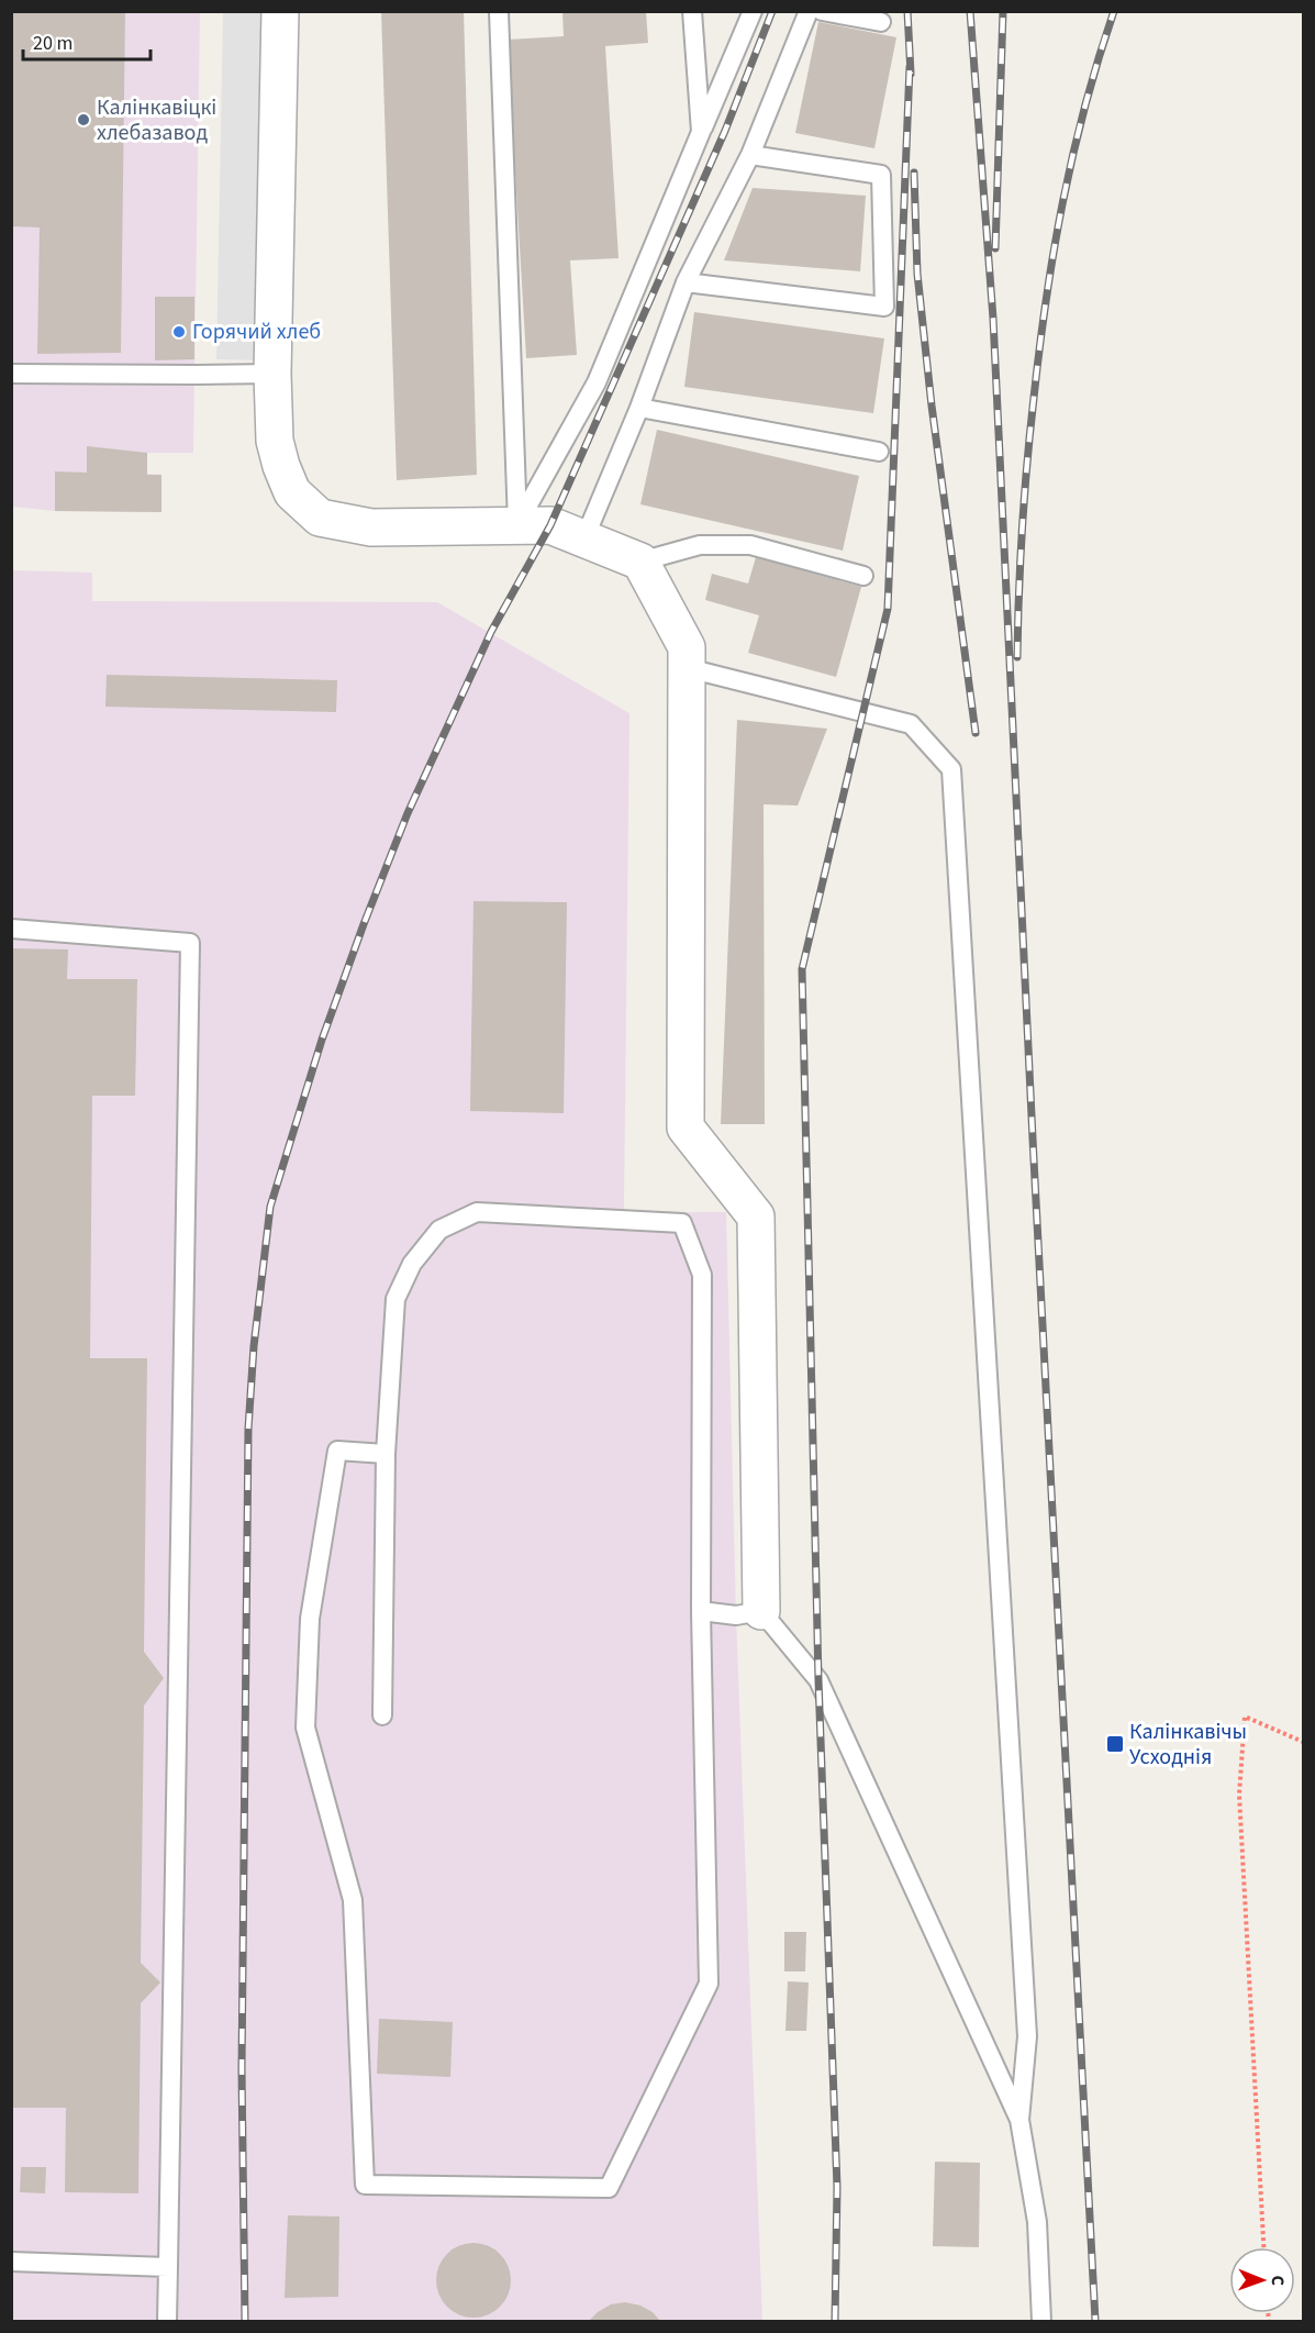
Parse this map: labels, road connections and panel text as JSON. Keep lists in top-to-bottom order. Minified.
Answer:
{"places":{"other":["Калінкавіцкі хлебазавод","Горячий хлеб"],"transit":["Калінкавічы Усходнія"]},"scale_bar":"20 m","north":"right"}
